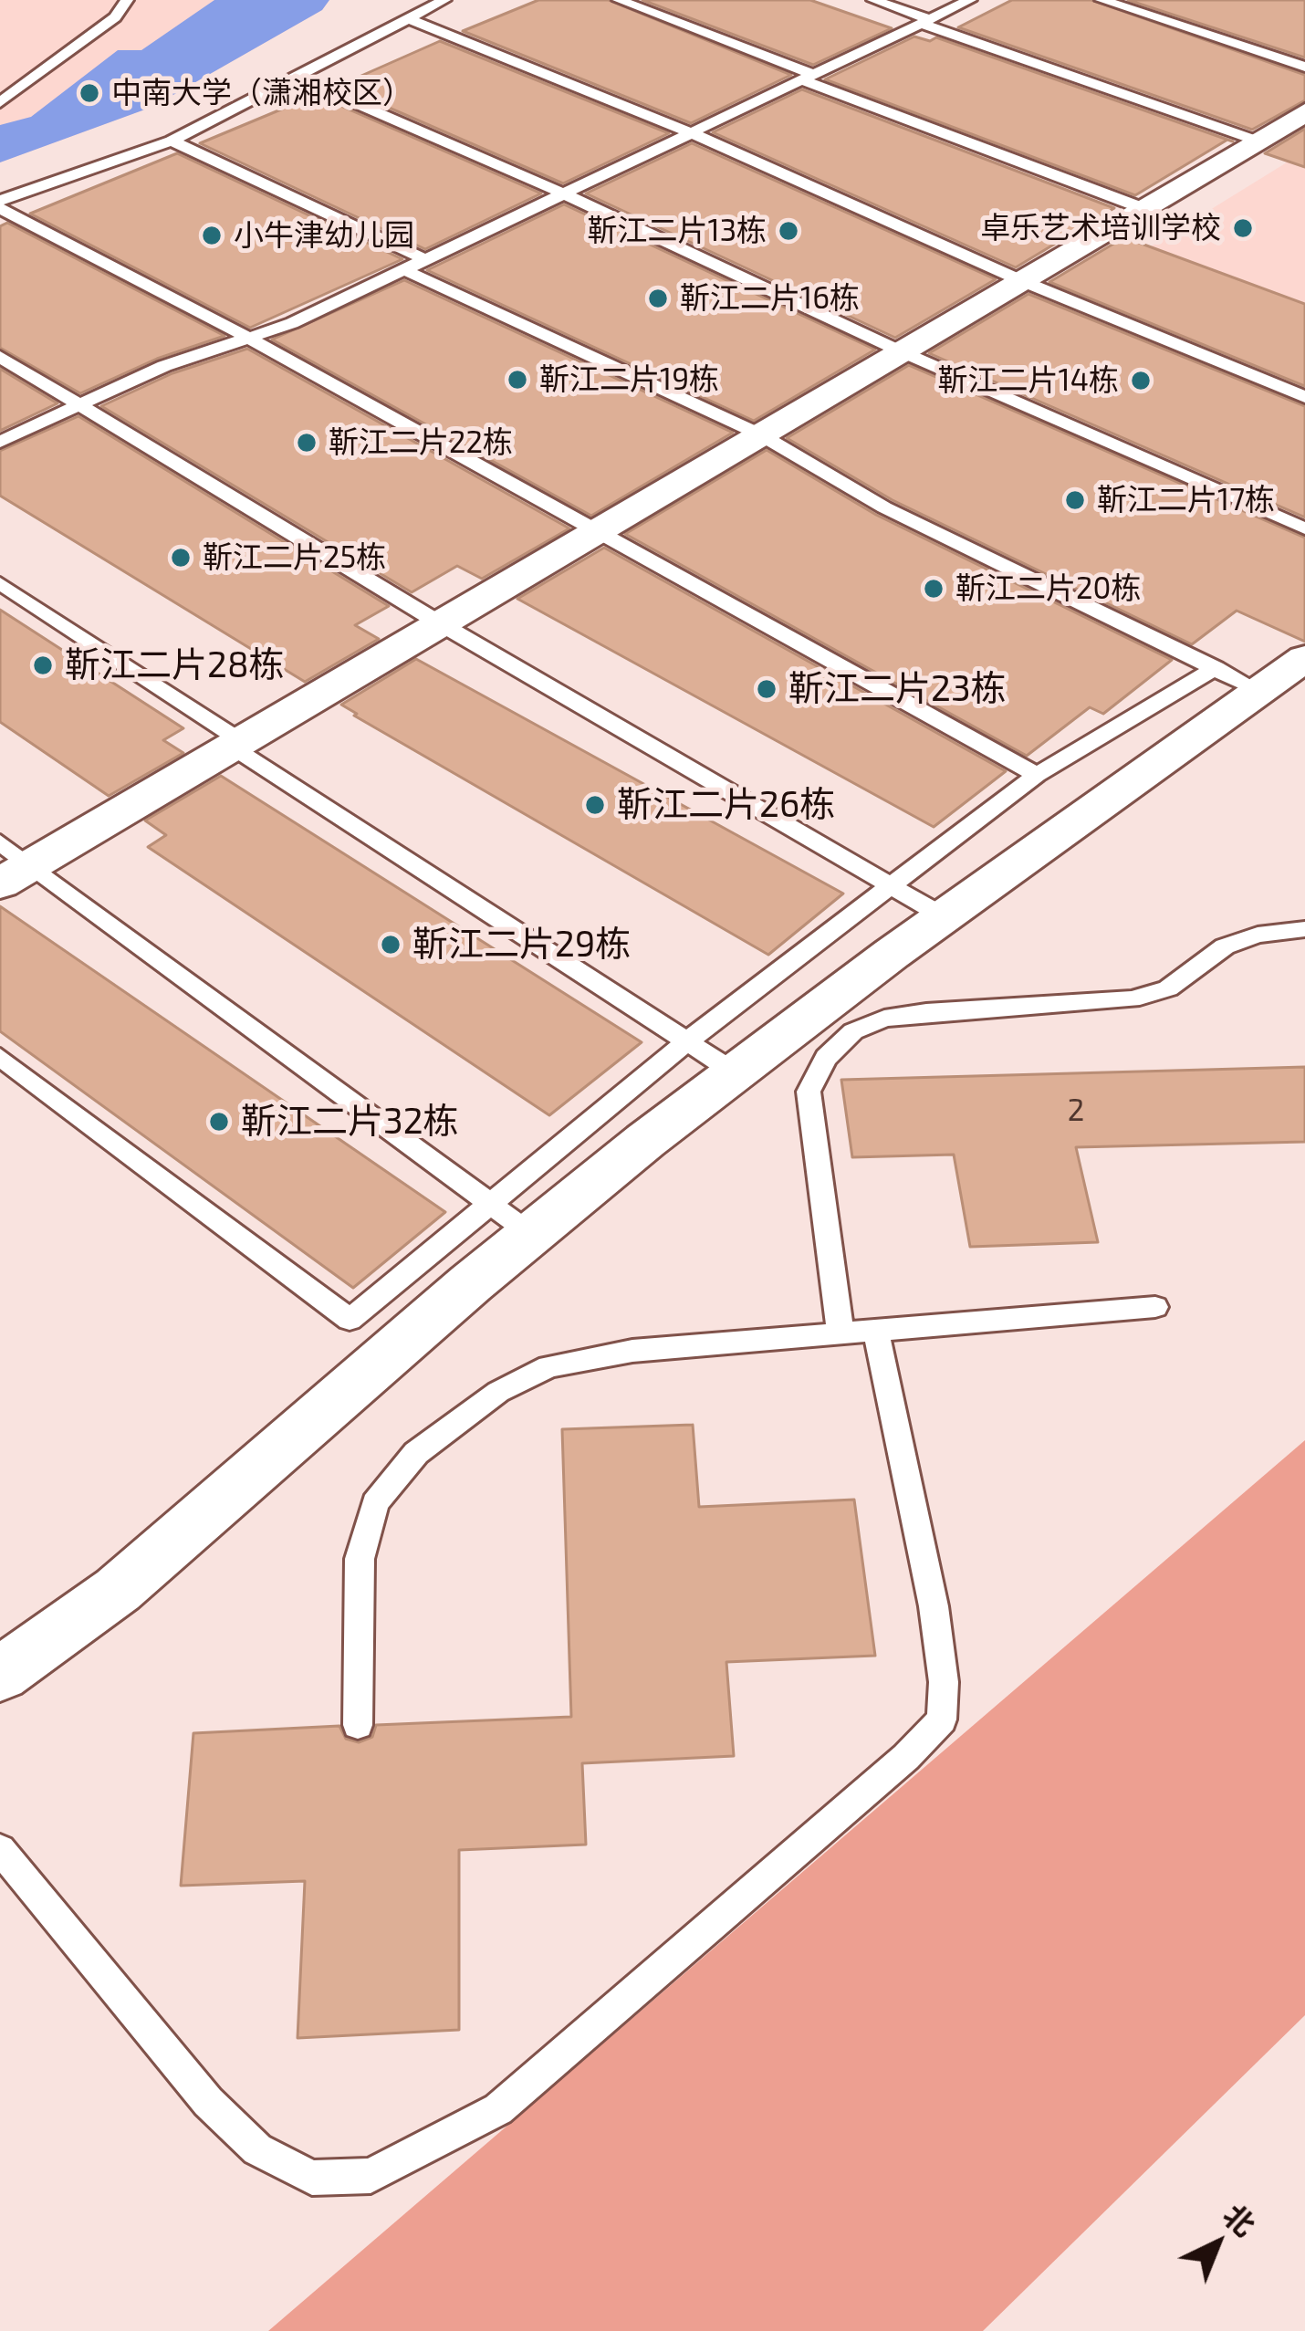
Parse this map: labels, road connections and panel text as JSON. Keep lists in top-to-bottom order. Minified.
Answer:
{"places":["中南大学（潇湘校区）","卓乐艺术培训学校","靳江二片13栋","小牛津幼儿园","靳江二片16栋","靳江二片19栋","靳江二片14栋","靳江二片22栋","靳江二片17栋","靳江二片25栋","靳江二片20栋","靳江二片28栋","靳江二片23栋","靳江二片26栋","靳江二片29栋","靳江二片32栋"],"house_numbers":["2"],"north":"top right"}
